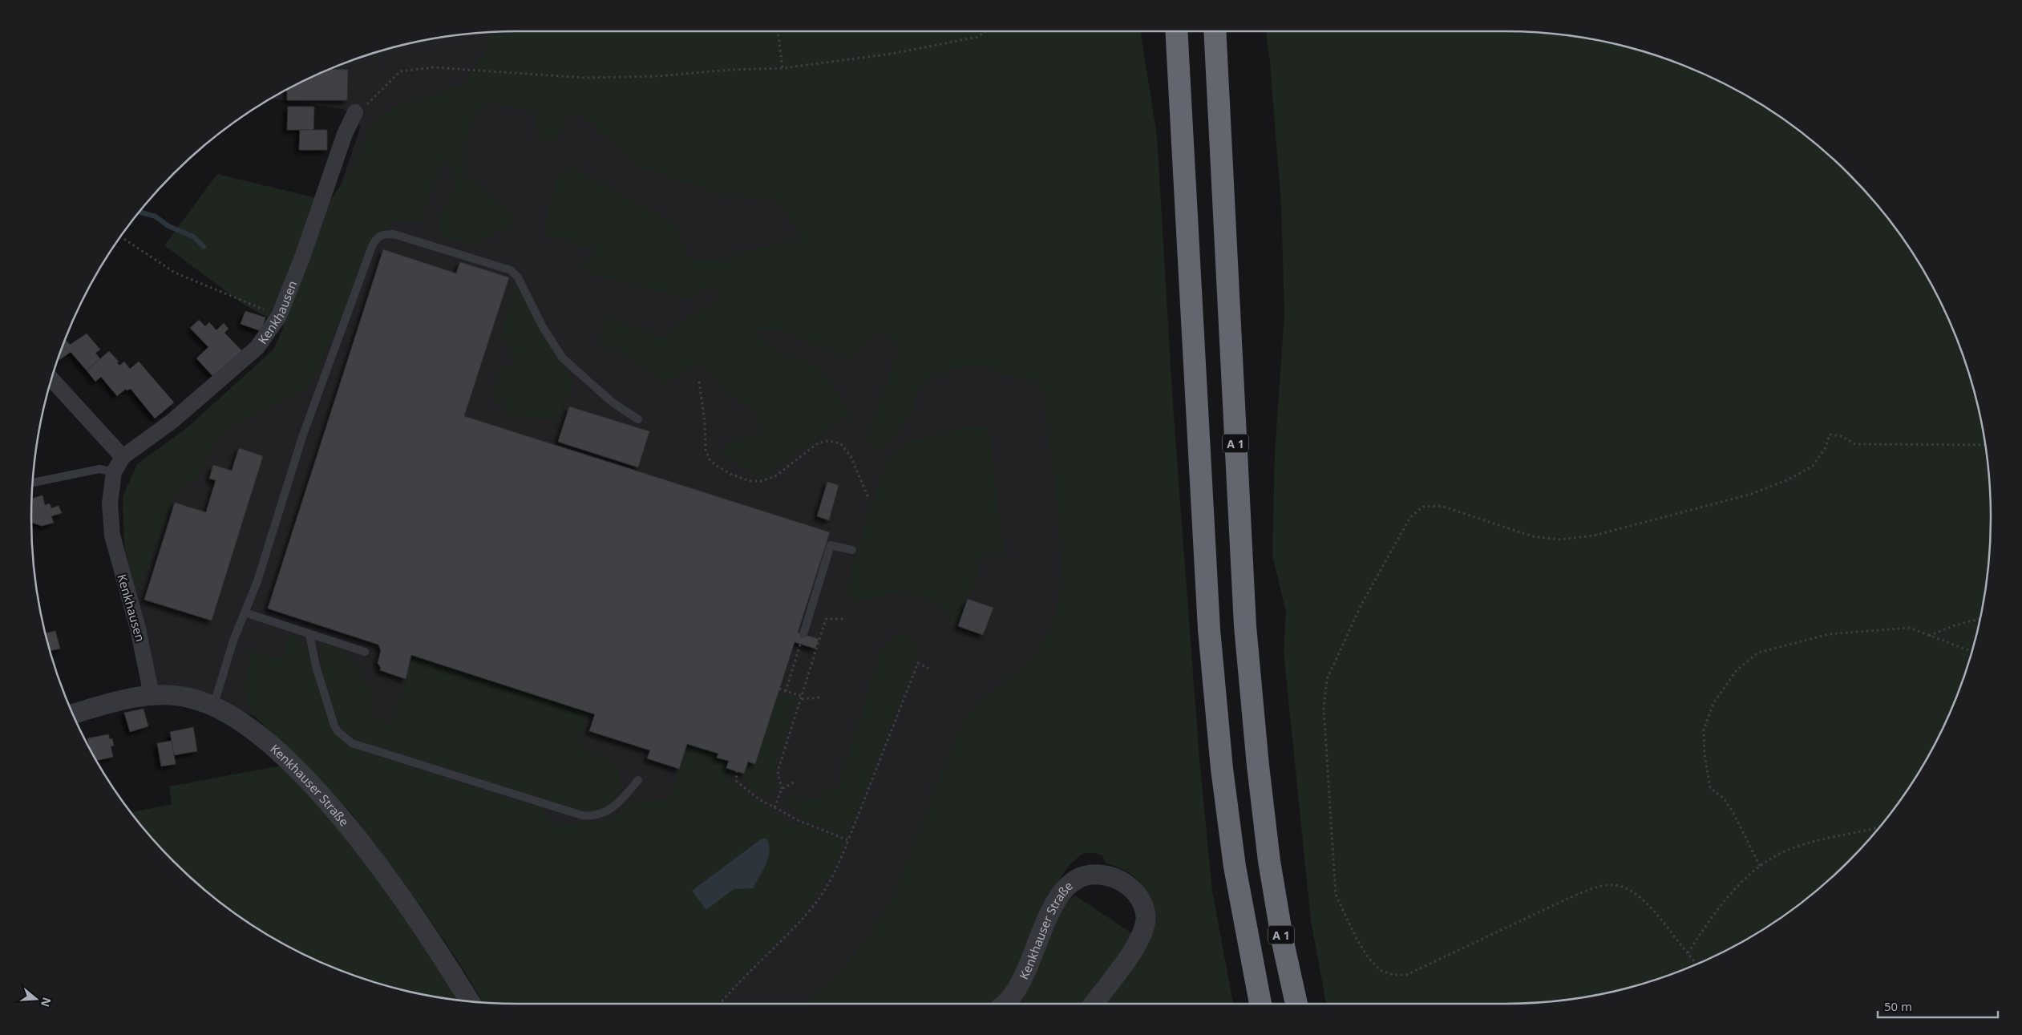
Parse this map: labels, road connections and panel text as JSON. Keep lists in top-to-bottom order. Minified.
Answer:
{"streets":{"highway":["A 1"],"street":["Kenkhausen","Kenkhauser Straße"]},"crossings":[["Kenkhausen","Kenkhauser Straße"]],"scale_bar":"50 m","north":"right"}
